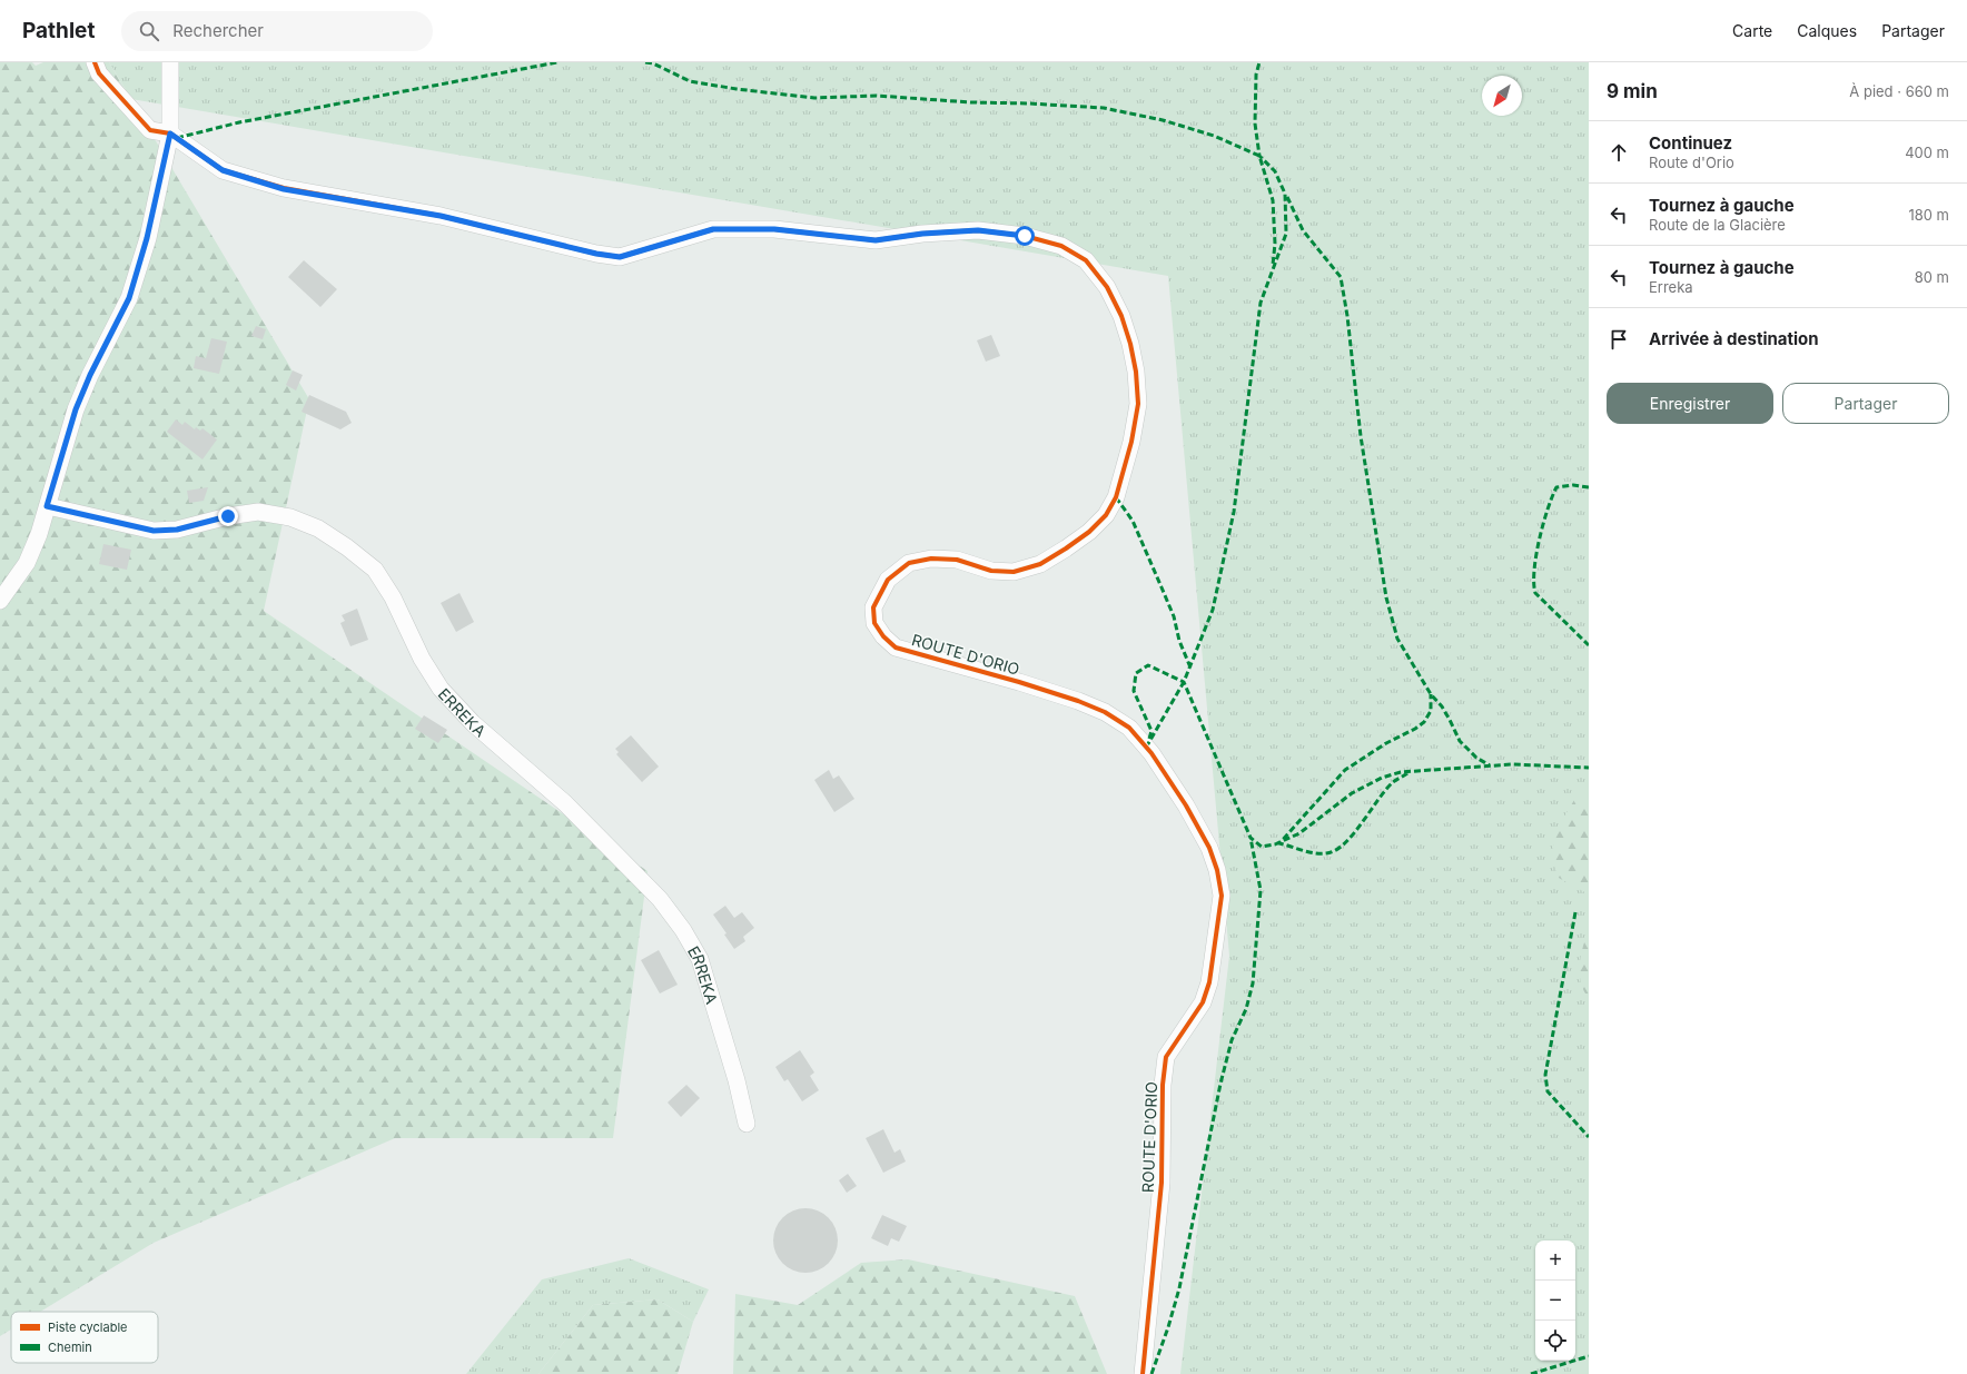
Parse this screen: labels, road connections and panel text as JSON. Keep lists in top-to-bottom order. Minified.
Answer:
{"streets":{"street":["ROUTE D'ORIO","ERREKA"]},"legend":["Piste cyclable","Chemin"],"north":"bottom left","page":{"header":"Pathlet","search":"Rechercher","nav":["Carte","Calques","Partager"],"heading":["9 min","À pied · 660 m"],"list":[["Continuez","Route d'Orio","400 m"],["Tournez à gauche","Route de la Glacière","180 m"],["Tournez à gauche","Erreka","80 m"],"Arrivée à destination"],"buttons":["Enregistrer","Partager"],"map_buttons":["+","−"]}}
